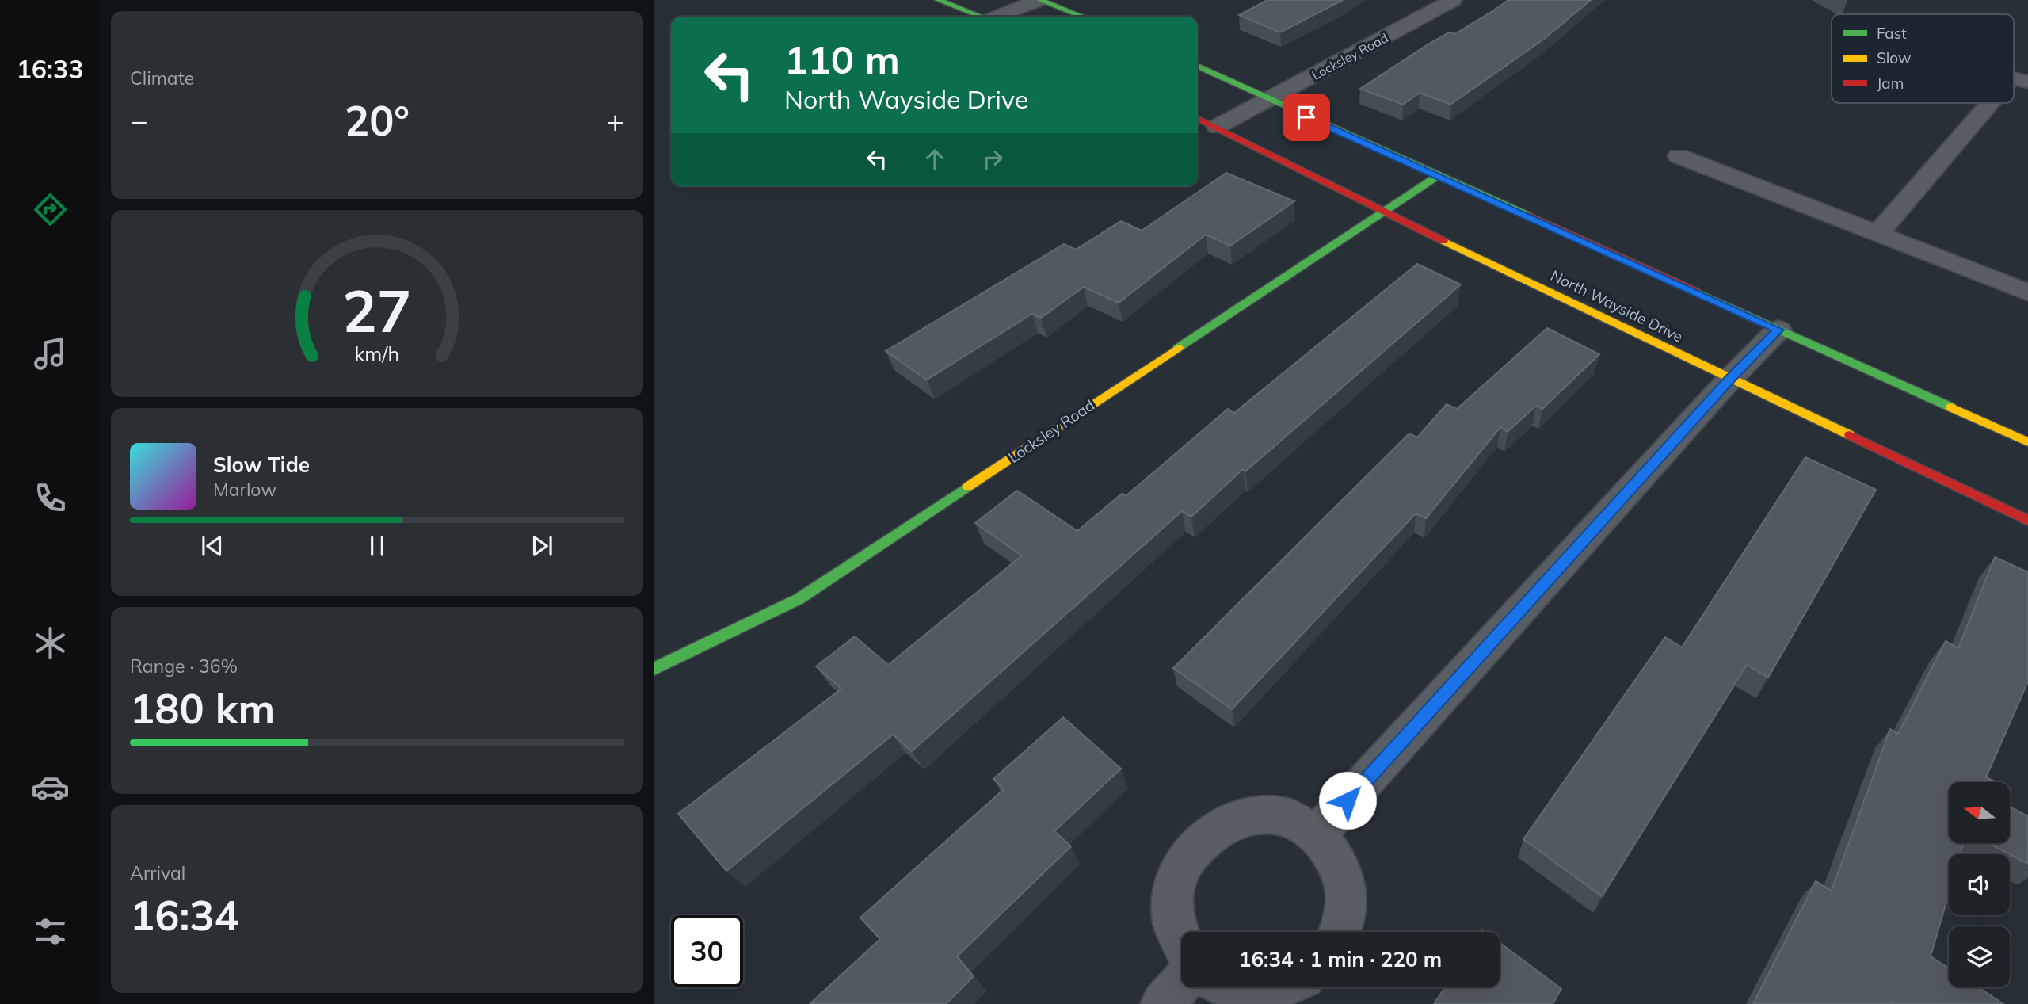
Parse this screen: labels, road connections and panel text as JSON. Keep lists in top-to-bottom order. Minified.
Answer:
{"streets":{"main road":["Locksley Road","North Wayside Drive"]},"crossings":[["Locksley Road","North Wayside Drive"]],"legend":["Fast","Slow","Jam"],"north":"left","page":{"tabs":"16:33","tile":["Climate",["Range · 36%","180 km"],["Arrival","16:34"]],"turn":["110 m","North Wayside Drive"],"heat":["−","20°","+"],"song":["Slow Tide","Marlow"],"limit":"30","trip":"16:34 · 1 min · 220 m","gauge":["27","km/h"]}}
